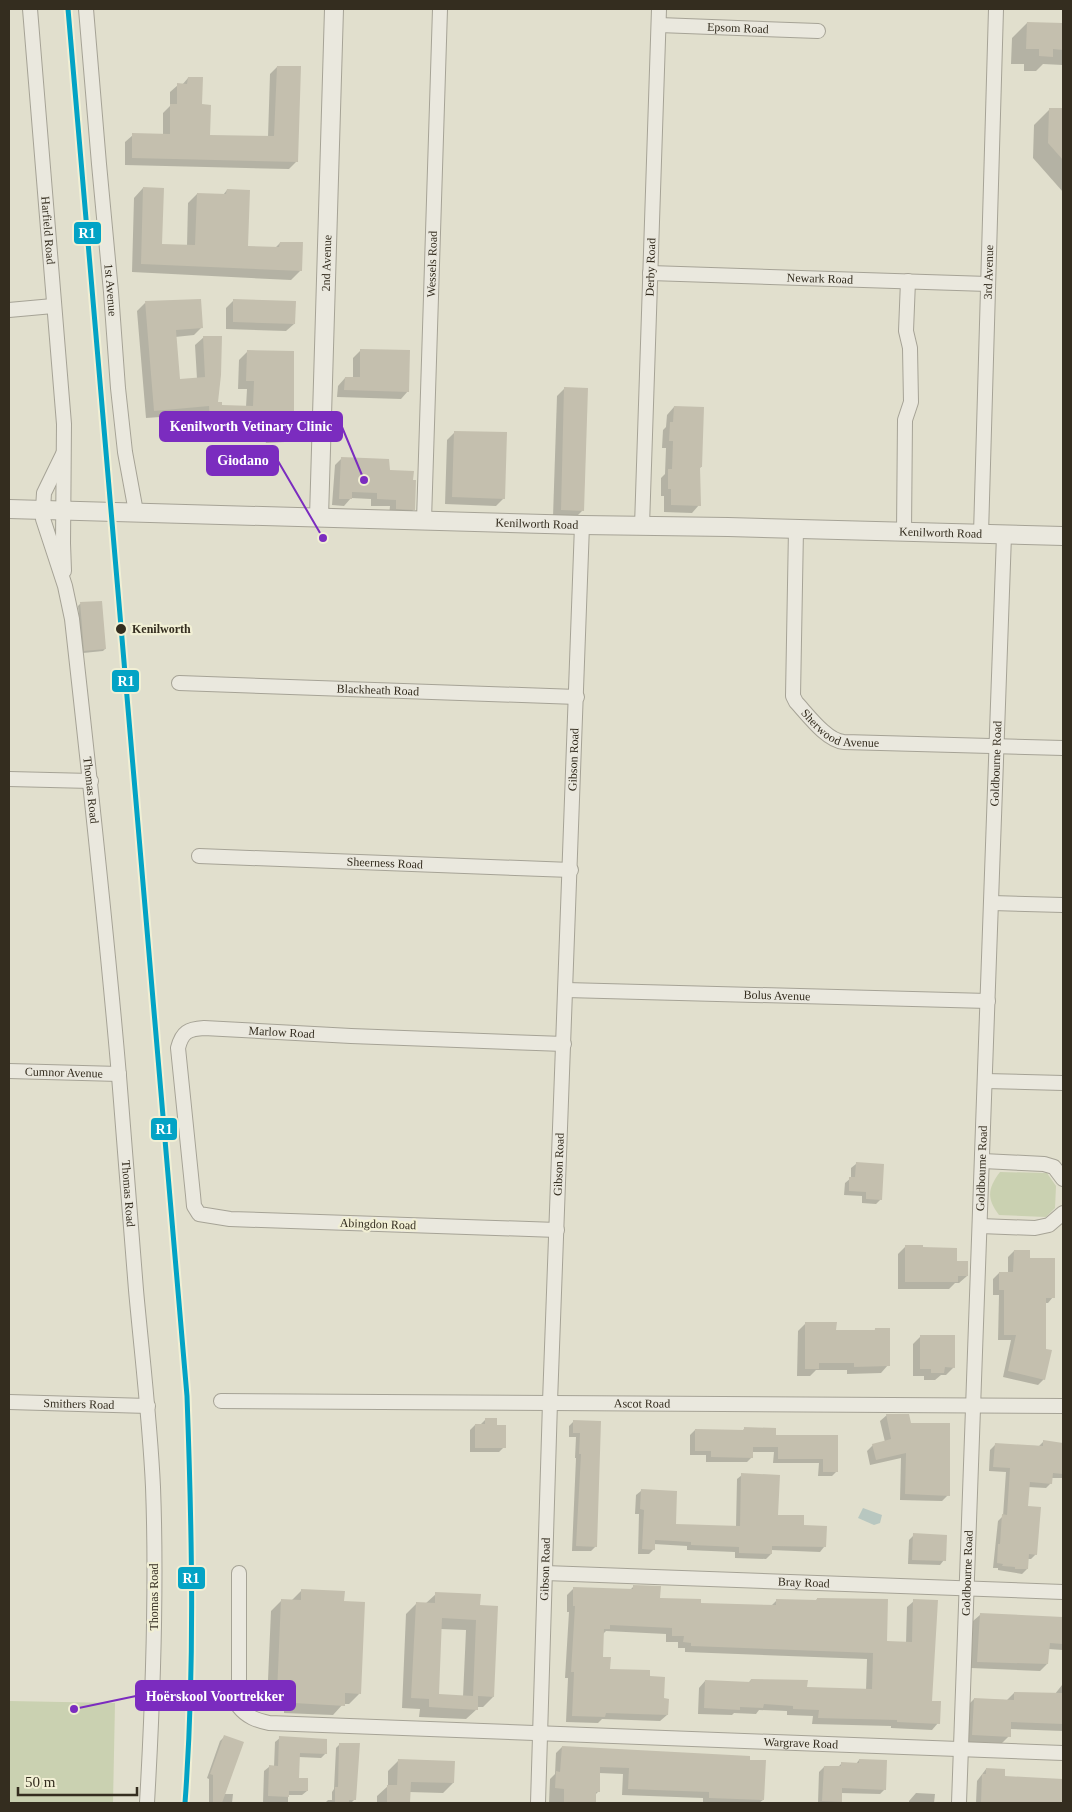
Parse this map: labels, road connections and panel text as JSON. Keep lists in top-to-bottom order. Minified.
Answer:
{"streets":{"street":["Epsom Road","Harfield Road","2nd Avenue","Wessels Road","Derby Road","3rd Avenue","Newark Road","1st Avenue","Kenilworth Road","Blackheath Road","Sherwood Avenue","Gibson Road","Goldbourne Road","Thomas Road","Sheerness Road","Bolus Avenue","Marlow Road","Cumnor Avenue","Abingdon Road","Ascot Road","Smithers Road","Bray Road","Wargrave Road"]},"crossings":[["Epsom Road","Derby Road"],["Harfield Road","Kenilworth Road"],["Harfield Road","Thomas Road"],["2nd Avenue","Kenilworth Road"],["Wessels Road","Kenilworth Road"],["Derby Road","Newark Road"],["Derby Road","Kenilworth Road"],["3rd Avenue","Newark Road"],["3rd Avenue","Kenilworth Road"],["1st Avenue","Kenilworth Road"],["Kenilworth Road","Sherwood Avenue"],["Kenilworth Road","Gibson Road"],["Kenilworth Road","Goldbourne Road"],["Kenilworth Road","Thomas Road"],["Blackheath Road","Gibson Road"],["Sherwood Avenue","Goldbourne Road"],["Gibson Road","Sheerness Road"],["Gibson Road","Bolus Avenue"],["Gibson Road","Marlow Road"],["Gibson Road","Abingdon Road"],["Gibson Road","Ascot Road"],["Gibson Road","Bray Road"],["Gibson Road","Wargrave Road"],["Goldbourne Road","Bolus Avenue"],["Goldbourne Road","Ascot Road"],["Goldbourne Road","Bray Road"],["Goldbourne Road","Wargrave Road"],["Thomas Road","Cumnor Avenue"],["Thomas Road","Smithers Road"],["Marlow Road","Abingdon Road"]],"places":["Kenilworth Vetinary Clinic","Giodano","Kenilworth","Hoërskool Voortrekker"],"lines":["transit line R1"],"scale_bar":"50 m"}
